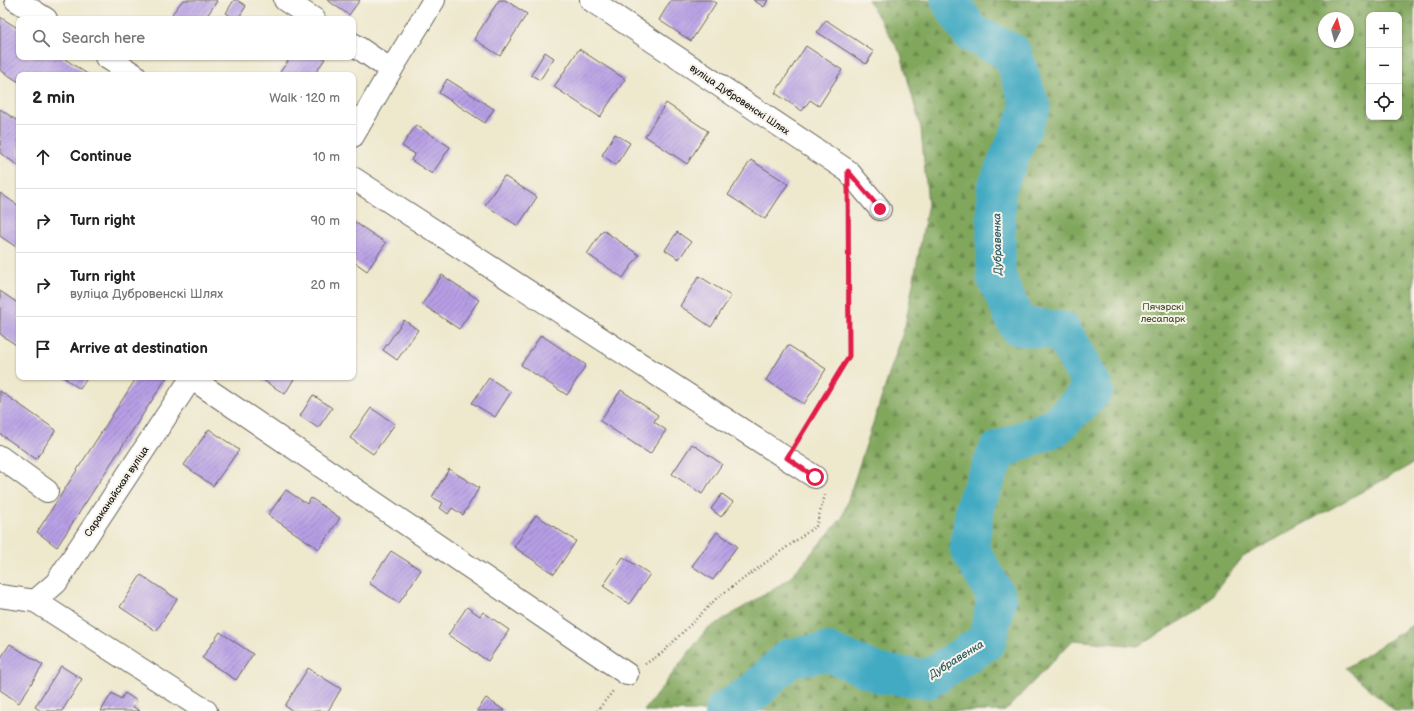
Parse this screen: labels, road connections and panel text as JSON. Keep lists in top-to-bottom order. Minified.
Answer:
{"streets":{"street":["вуліца Дубровенскі Шлях","Сараканайская вуліца"]},"water":["Дубравенка"],"parks":["Пячэрскі лесапарк"],"north":"top","page":{"map_buttons":["+","−"],"search":"Search here","heading":["2 min","Walk · 120 m"],"list":[["Continue","10 m"],["Turn right","90 m"],["Turn right","вуліца Дубровенскі Шлях","20 m"],"Arrive at destination"]}}
